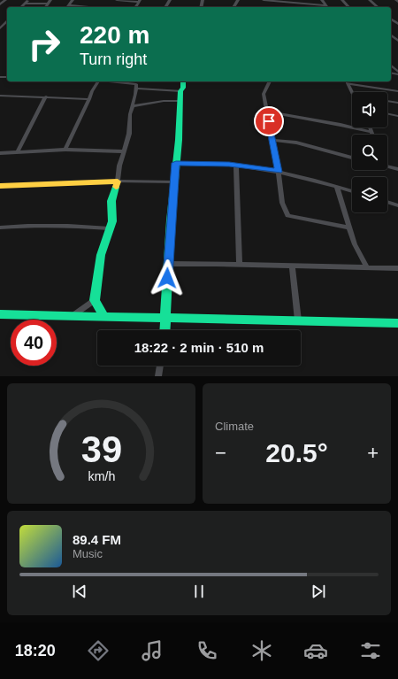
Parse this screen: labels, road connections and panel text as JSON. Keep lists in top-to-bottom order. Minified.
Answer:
{"page":{"turn":["220 m","Turn right"],"limit":"40","trip":"18:22 · 2 min · 510 m","tile":"Climate","heat":["−","20.5°","+"],"song":["89.4 FM","Music"],"tabs":"18:20","gauge":["39","km/h"]}}
